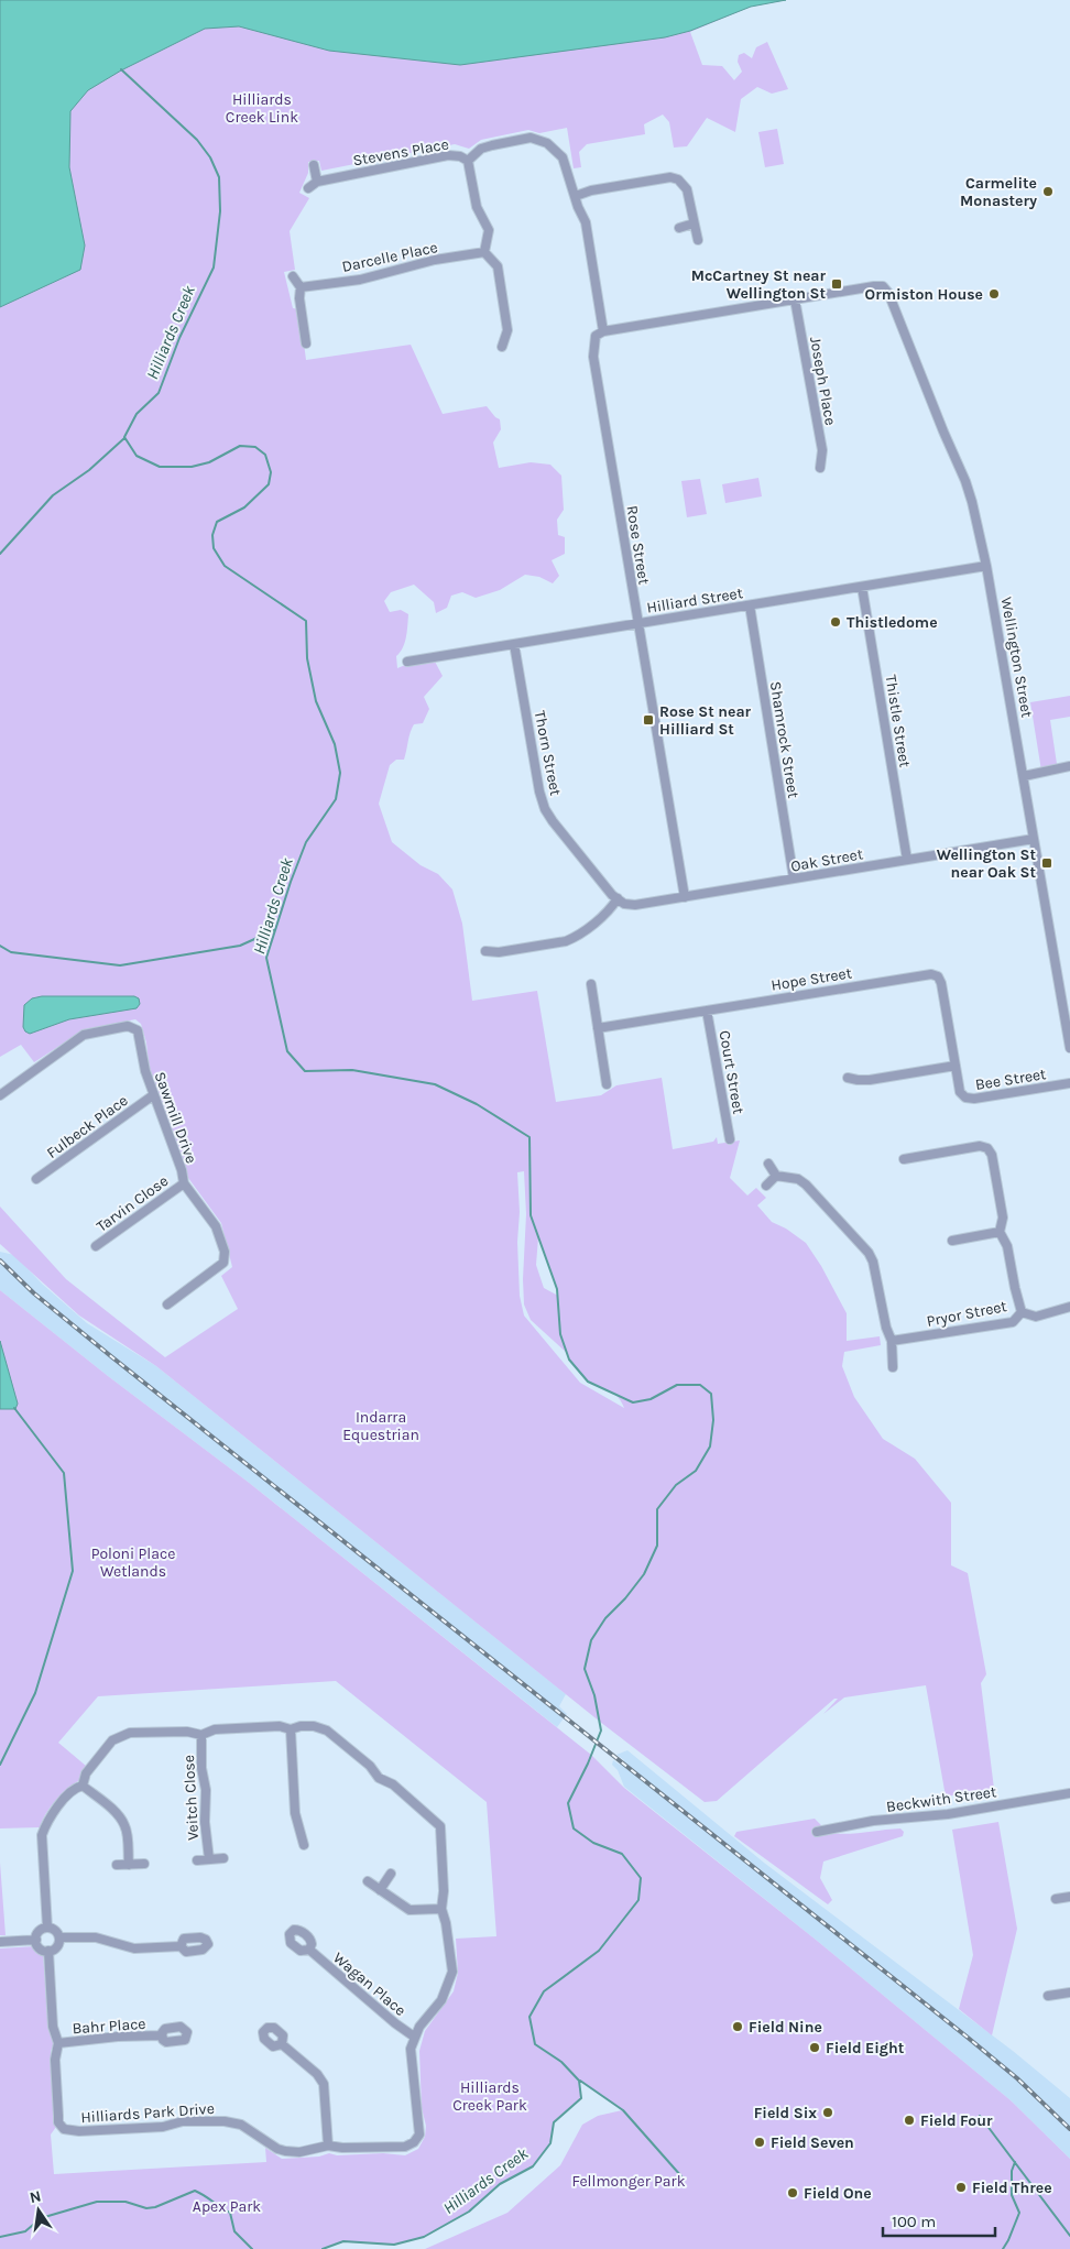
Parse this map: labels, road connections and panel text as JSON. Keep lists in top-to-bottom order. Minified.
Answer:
{"streets":{"street":["Stevens Place","Darcelle Place","Joseph Place","Rose Street","Hilliard Street","Wellington Street","Thistle Street","Shamrock Street","Thorn Street","Oak Street","Hope Street","Court Street","Bee Street","Sawmill Drive","Fulbeck Place","Tarvin Close","Pryor Street","Veitch Close","Beckwith Street","Wagan Place","Bahr Place","Hilliards Park Drive"]},"crossings":[["Joseph Place","Wellington Street"],["Rose Street","Hilliard Street"],["Rose Street","Oak Street"],["Hilliard Street","Wellington Street"],["Hilliard Street","Thistle Street"],["Hilliard Street","Shamrock Street"],["Hilliard Street","Thorn Street"],["Wellington Street","Oak Street"],["Thistle Street","Oak Street"],["Shamrock Street","Oak Street"],["Thorn Street","Oak Street"],["Hope Street","Court Street"],["Hope Street","Bee Street"],["Sawmill Drive","Fulbeck Place"],["Sawmill Drive","Tarvin Close"],["Wagan Place","Hilliards Park Drive"],["Bahr Place","Hilliards Park Drive"]],"water":["Hilliards Creek"],"parks":["Hilliards Creek Link","Indarra Equestrian","Poloni Place Wetlands","Hilliards Creek Park","Fellmonger Park","Apex Park"],"places":{"other":["Carmelite Monastery","Ormiston House","Thistledome","Field Nine","Field Eight","Field Six","Field Four","Field Seven","Field Three","Field One"],"transit":["McCartney St near Wellington St","Rose St near Hilliard St","Wellington St near Oak St"]},"scale_bar":"100 m","north":"top"}
